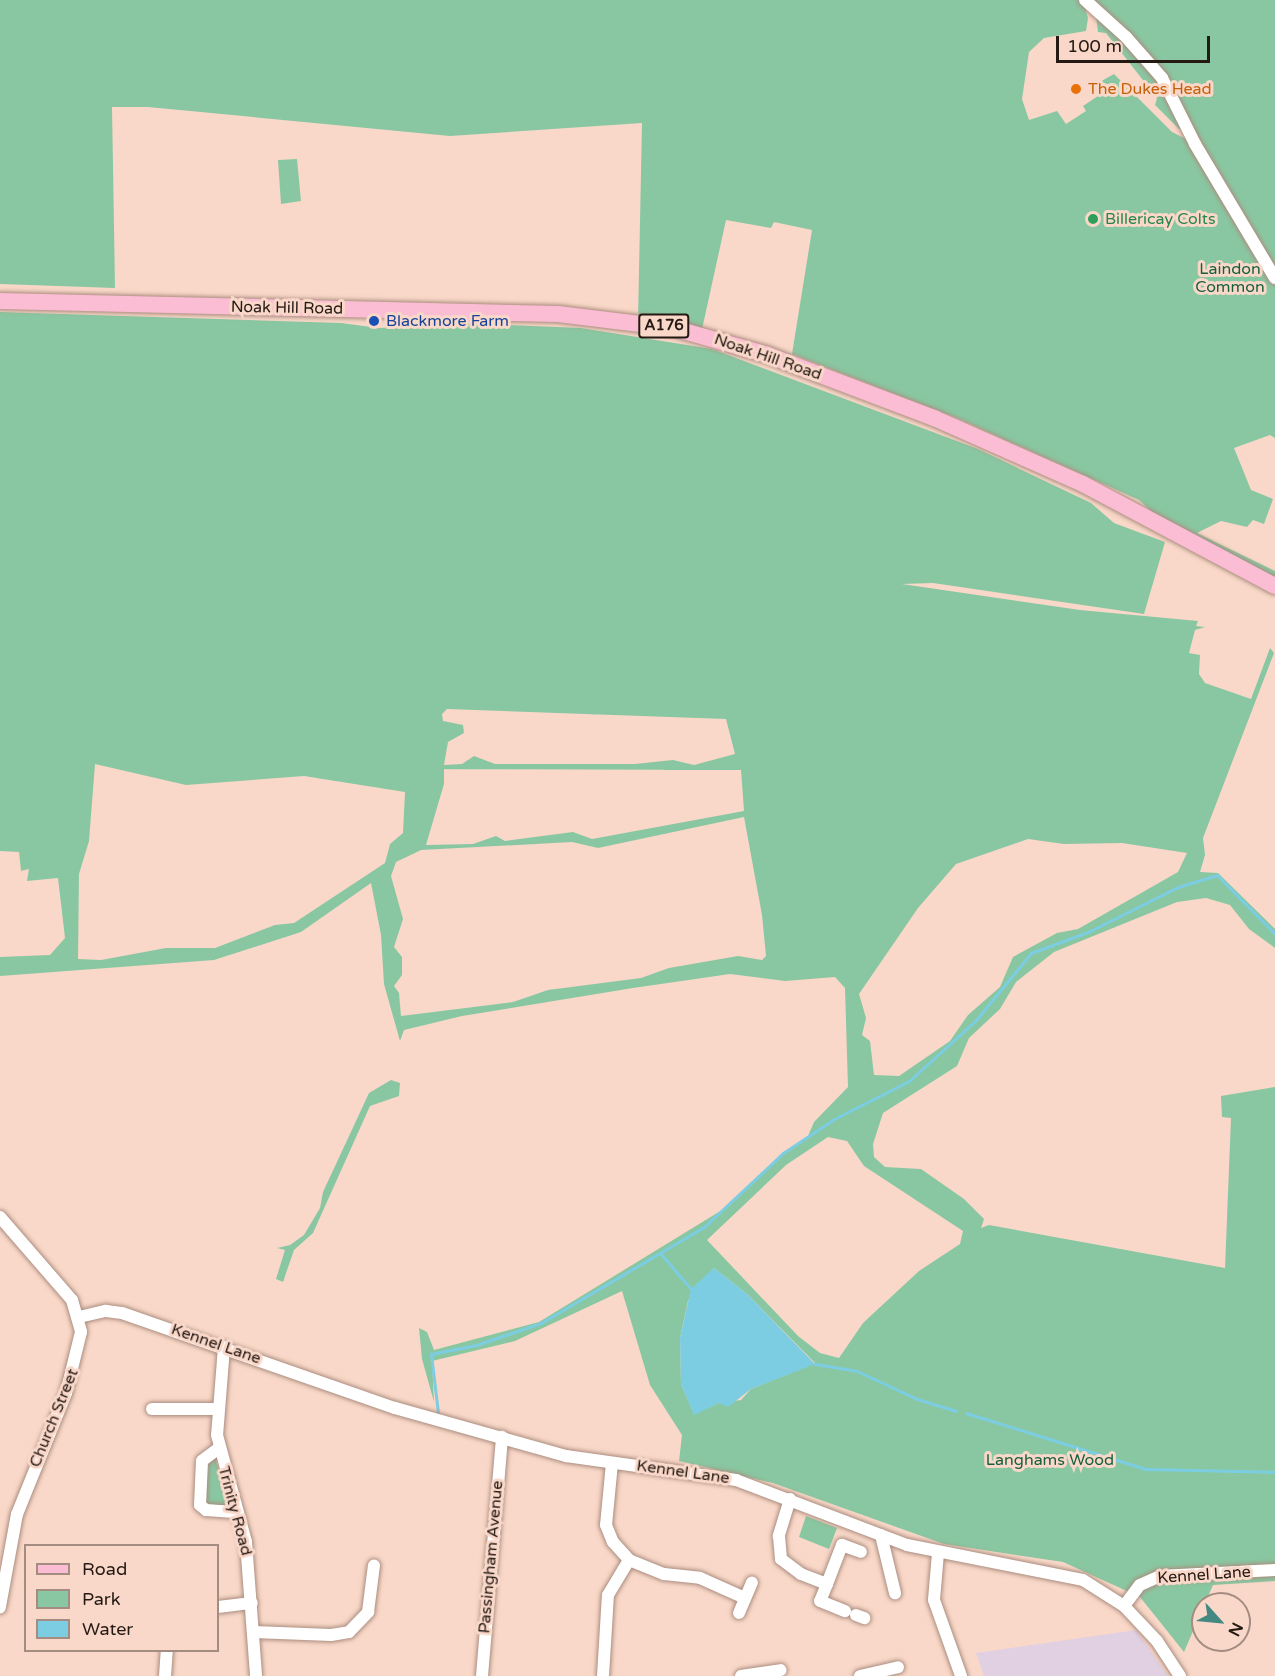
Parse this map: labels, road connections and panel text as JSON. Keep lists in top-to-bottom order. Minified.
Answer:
{"streets":{"main road":["Noak Hill Road","A176"],"street":["Kennel Lane","Church Street","Trinity Road","Passingham Avenue"]},"crossings":[["Kennel Lane","Church Street"],["Kennel Lane","Trinity Road"],["Kennel Lane","Passingham Avenue"]],"parks":["Laindon Common","Langhams Wood"],"places":["The Dukes Head","Billericay Colts","Blackmore Farm"],"legend":["Road","Park","Water"],"scale_bar":"100 m","north":"bottom right"}
